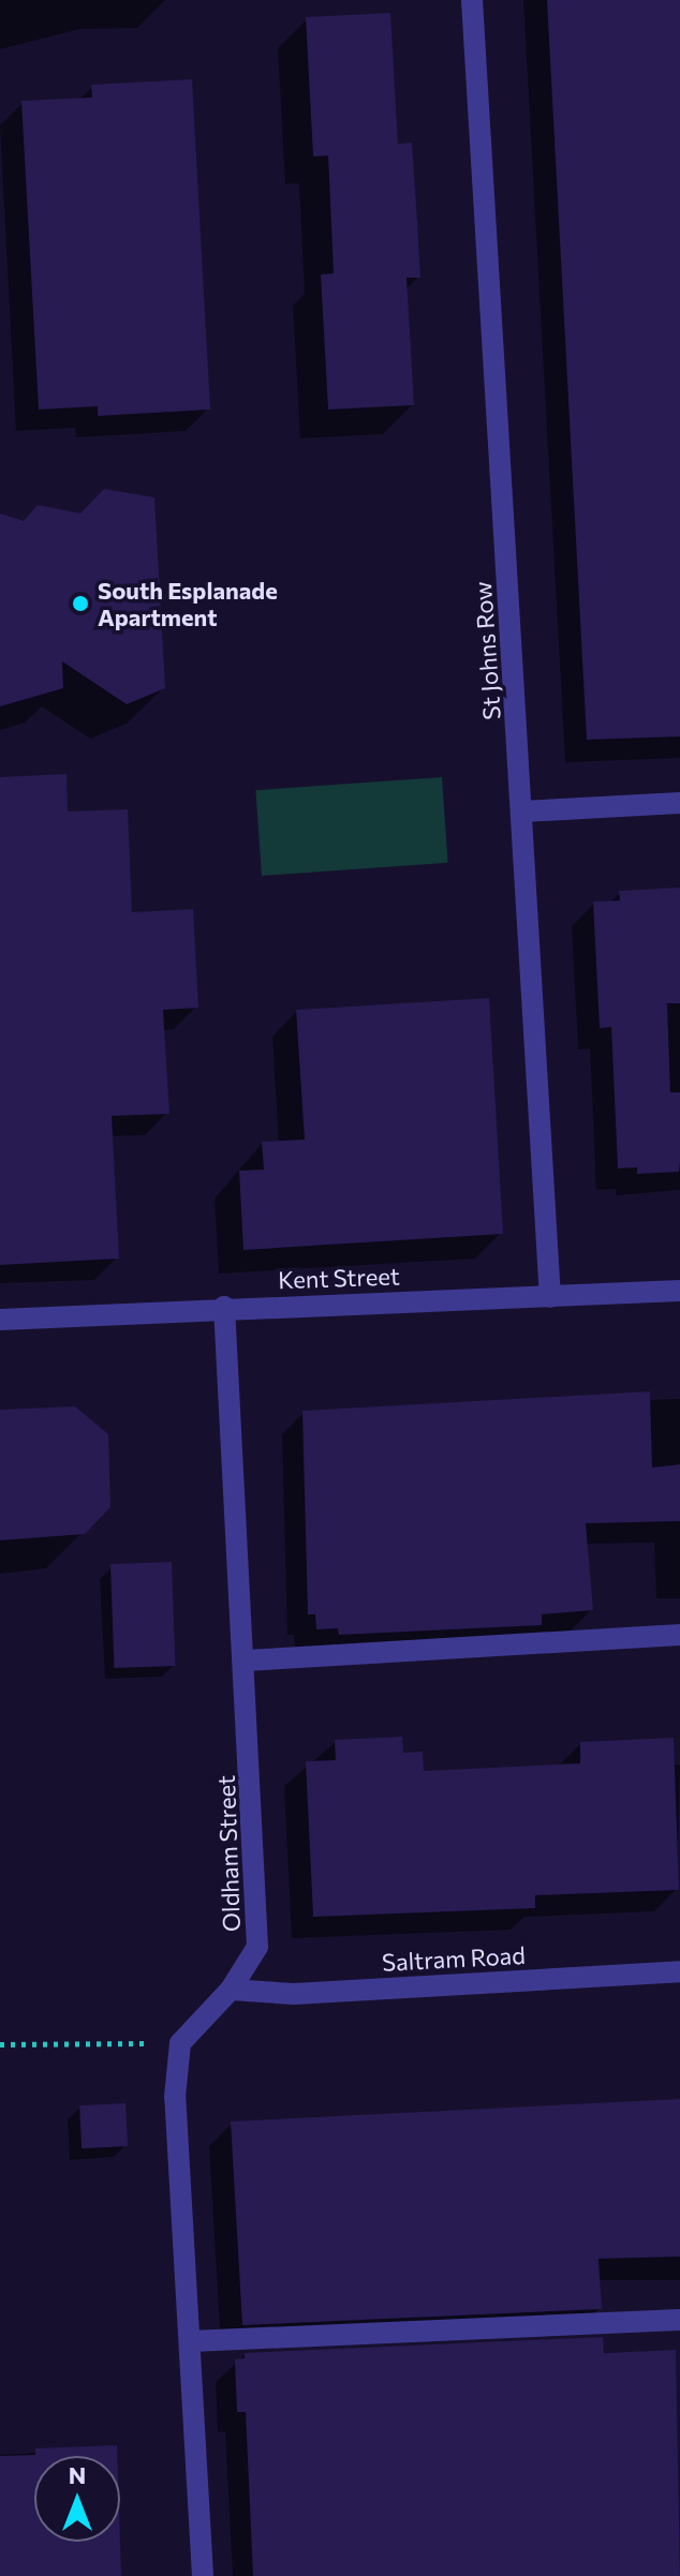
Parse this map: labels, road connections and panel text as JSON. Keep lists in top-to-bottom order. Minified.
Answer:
{"streets":{"street":["St Johns Row","Kent Street","Oldham Street","Saltram Road"]},"crossings":[["St Johns Row","Kent Street"],["Kent Street","Oldham Street"],["Oldham Street","Saltram Road"]],"places":["South Esplanade Apartment"],"north":"top"}
